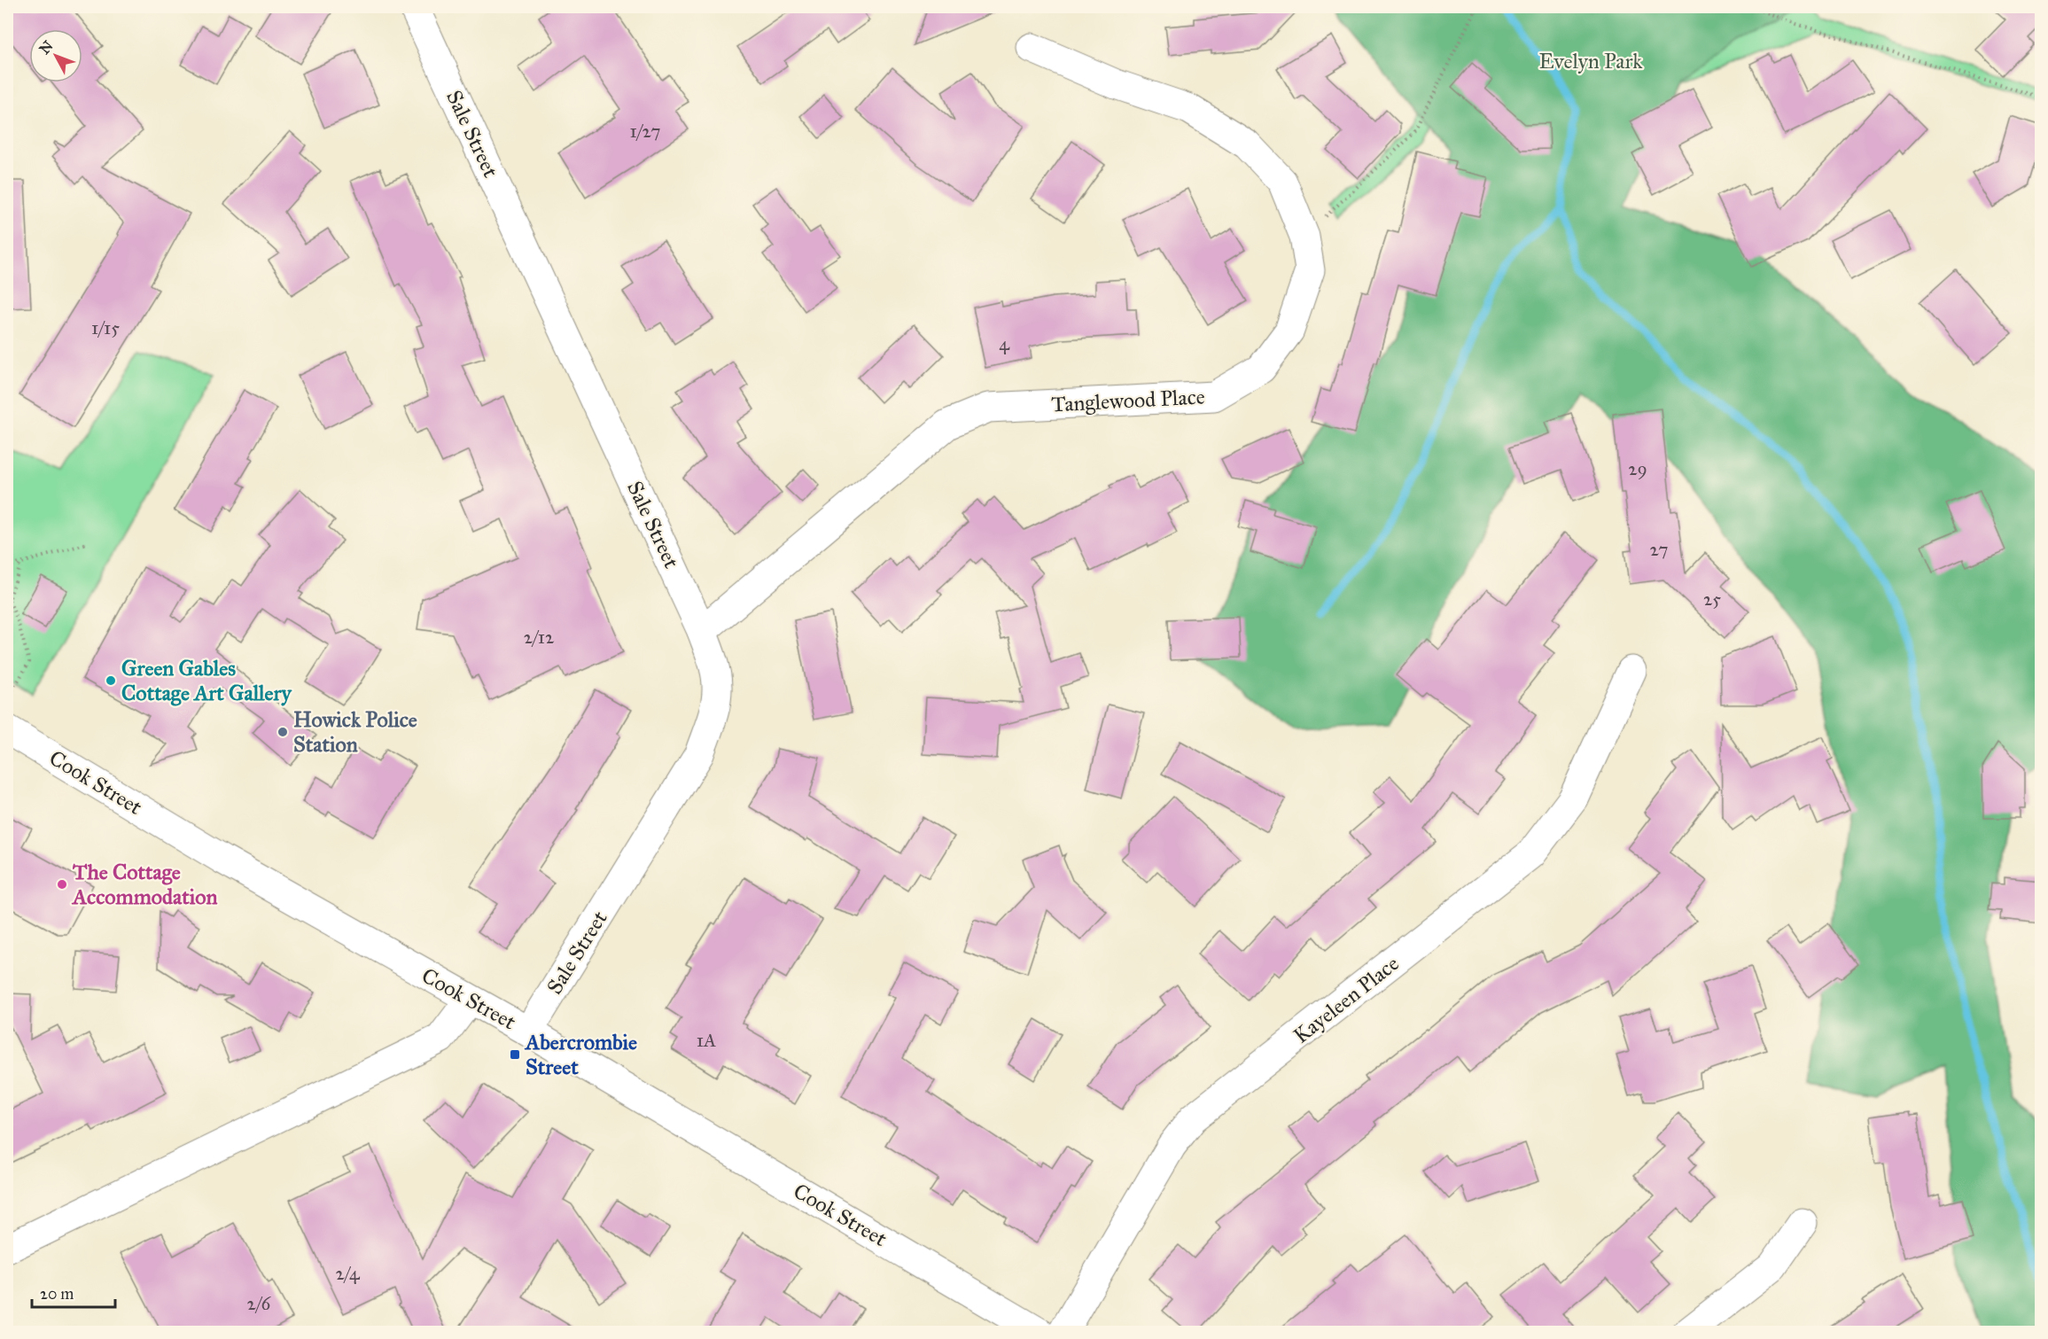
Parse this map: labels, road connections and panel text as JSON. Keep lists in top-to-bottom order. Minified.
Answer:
{"streets":{"street":["Sale Street","Tanglewood Place","Cook Street","Kayeleen Place"]},"crossings":[["Sale Street","Tanglewood Place"],["Sale Street","Cook Street"]],"parks":["Evelyn Park"],"places":{"other":["Green Gables Cottage Art Gallery","Howick Police Station","The Cottage Accommodation"],"transit":["Abercrombie Street"]},"house_numbers":["1/27","1/15","4","29","27","25","2/12","1A","2/4","2/6"],"scale_bar":"20 m","north":"top left"}
